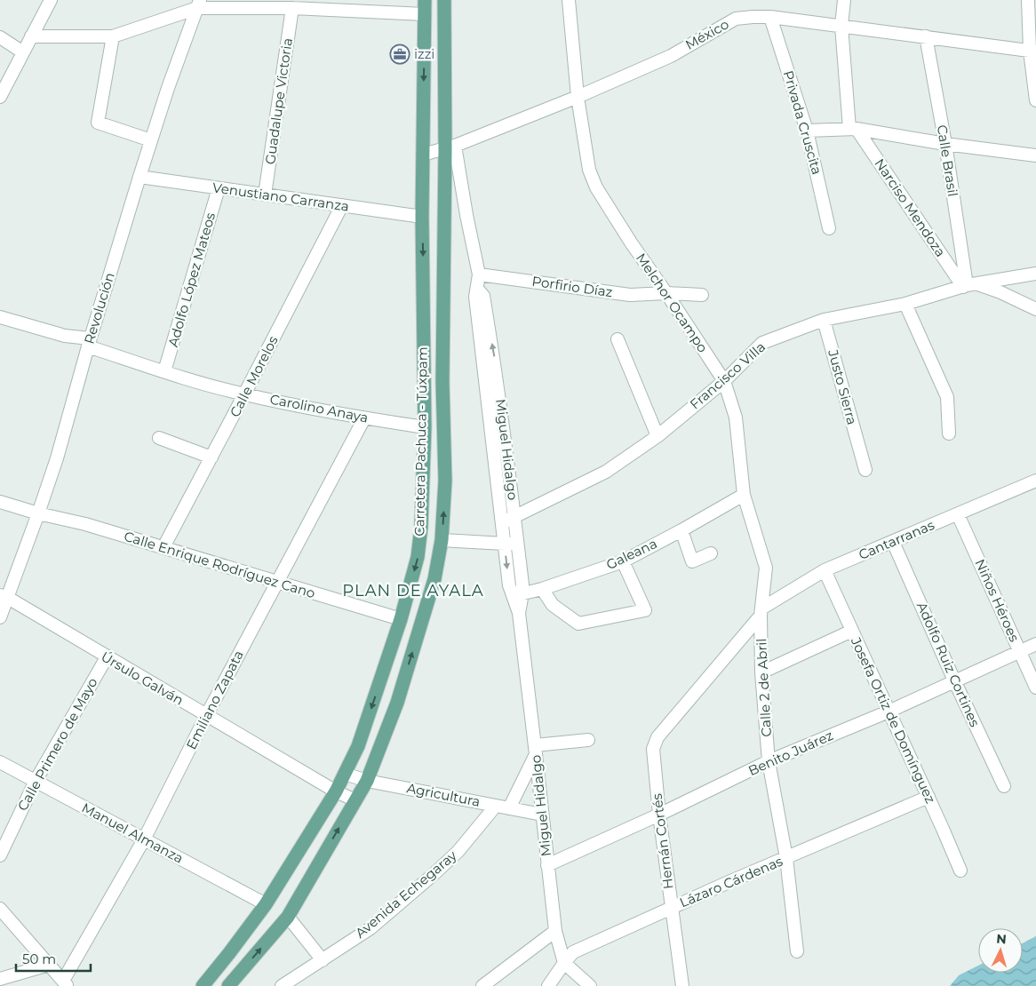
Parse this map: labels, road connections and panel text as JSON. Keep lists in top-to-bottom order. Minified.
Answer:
{"streets":{"main road":["Carretera Pachuca - Túxpam"],"street":["México","Guadalupe Victoria","Privada Cruscita","Calle Brasil","Venustiano Carranza","Narciso Mendoza","Adolfo López Mateos","Porfirio Díaz","Melchor Ocampo","Revolución","Francisco Villa","Calle Morelos","Justo Sierra","Carolino Anaya","Miguel Hidalgo","Cantarranas","Galeana","Calle Enrique Rodríguez Cano","Niños Héroes","Adolfo Ruiz Cortines","Úrsulo Galván","Calle 2 de Abril","Emiliano Zapata","Josefa Ortiz de Domínguez","Calle Primero de Mayo","Benito Juárez","Agricultura","Manuel Almanza","Hernán Cortés","Lázaro Cárdenas","Avenida Echegaray"]},"crossings":[["México","Privada Cruscita"],["México","Calle Brasil"],["México","Melchor Ocampo"],["México","Carretera Pachuca - Túxpam"],["México","Miguel Hidalgo"],["Guadalupe Victoria","Venustiano Carranza"],["Calle Brasil","Narciso Mendoza"],["Calle Brasil","Francisco Villa"],["Venustiano Carranza","Adolfo López Mateos"],["Venustiano Carranza","Revolución"],["Venustiano Carranza","Calle Morelos"],["Venustiano Carranza","Carretera Pachuca - Túxpam"],["Narciso Mendoza","Francisco Villa"],["Adolfo López Mateos","Carolino Anaya"],["Porfirio Díaz","Melchor Ocampo"],["Porfirio Díaz","Miguel Hidalgo"],["Melchor Ocampo","Francisco Villa"],["Melchor Ocampo","Cantarranas"],["Melchor Ocampo","Galeana"],["Melchor Ocampo","Calle 2 de Abril"],["Revolución","Carolino Anaya"],["Revolución","Calle Enrique Rodríguez Cano"],["Revolución","Úrsulo Galván"],["Francisco Villa","Justo Sierra"],["Francisco Villa","Miguel Hidalgo"],["Calle Morelos","Carolino Anaya"],["Calle Morelos","Calle Enrique Rodríguez Cano"],["Carolino Anaya","Carretera Pachuca - Túxpam"],["Carolino Anaya","Emiliano Zapata"],["Carretera Pachuca - Túxpam","Miguel Hidalgo"],["Carretera Pachuca - Túxpam","Calle Enrique Rodríguez Cano"],["Carretera Pachuca - Túxpam","Úrsulo Galván"],["Carretera Pachuca - Túxpam","Agricultura"],["Carretera Pachuca - Túxpam","Manuel Almanza"],["Miguel Hidalgo","Galeana"],["Miguel Hidalgo","Benito Juárez"],["Miguel Hidalgo","Agricultura"],["Miguel Hidalgo","Lázaro Cárdenas"],["Cantarranas","Niños Héroes"],["Cantarranas","Adolfo Ruiz Cortines"],["Cantarranas","Calle 2 de Abril"],["Cantarranas","Josefa Ortiz de Domínguez"],["Cantarranas","Hernán Cortés"],["Calle Enrique Rodríguez Cano","Emiliano Zapata"],["Niños Héroes","Benito Juárez"],["Adolfo Ruiz Cortines","Benito Juárez"],["Úrsulo Galván","Emiliano Zapata"],["Úrsulo Galván","Calle Primero de Mayo"],["Calle 2 de Abril","Benito Juárez"],["Calle 2 de Abril","Lázaro Cárdenas"],["Emiliano Zapata","Manuel Almanza"],["Josefa Ortiz de Domínguez","Benito Juárez"],["Josefa Ortiz de Domínguez","Lázaro Cárdenas"],["Calle Primero de Mayo","Manuel Almanza"],["Benito Juárez","Hernán Cortés"],["Agricultura","Avenida Echegaray"],["Hernán Cortés","Lázaro Cárdenas"]],"districts":["PLAN DE AYALA"],"places":{"office":["izzi"]},"scale_bar":"50 m","north":"top"}
